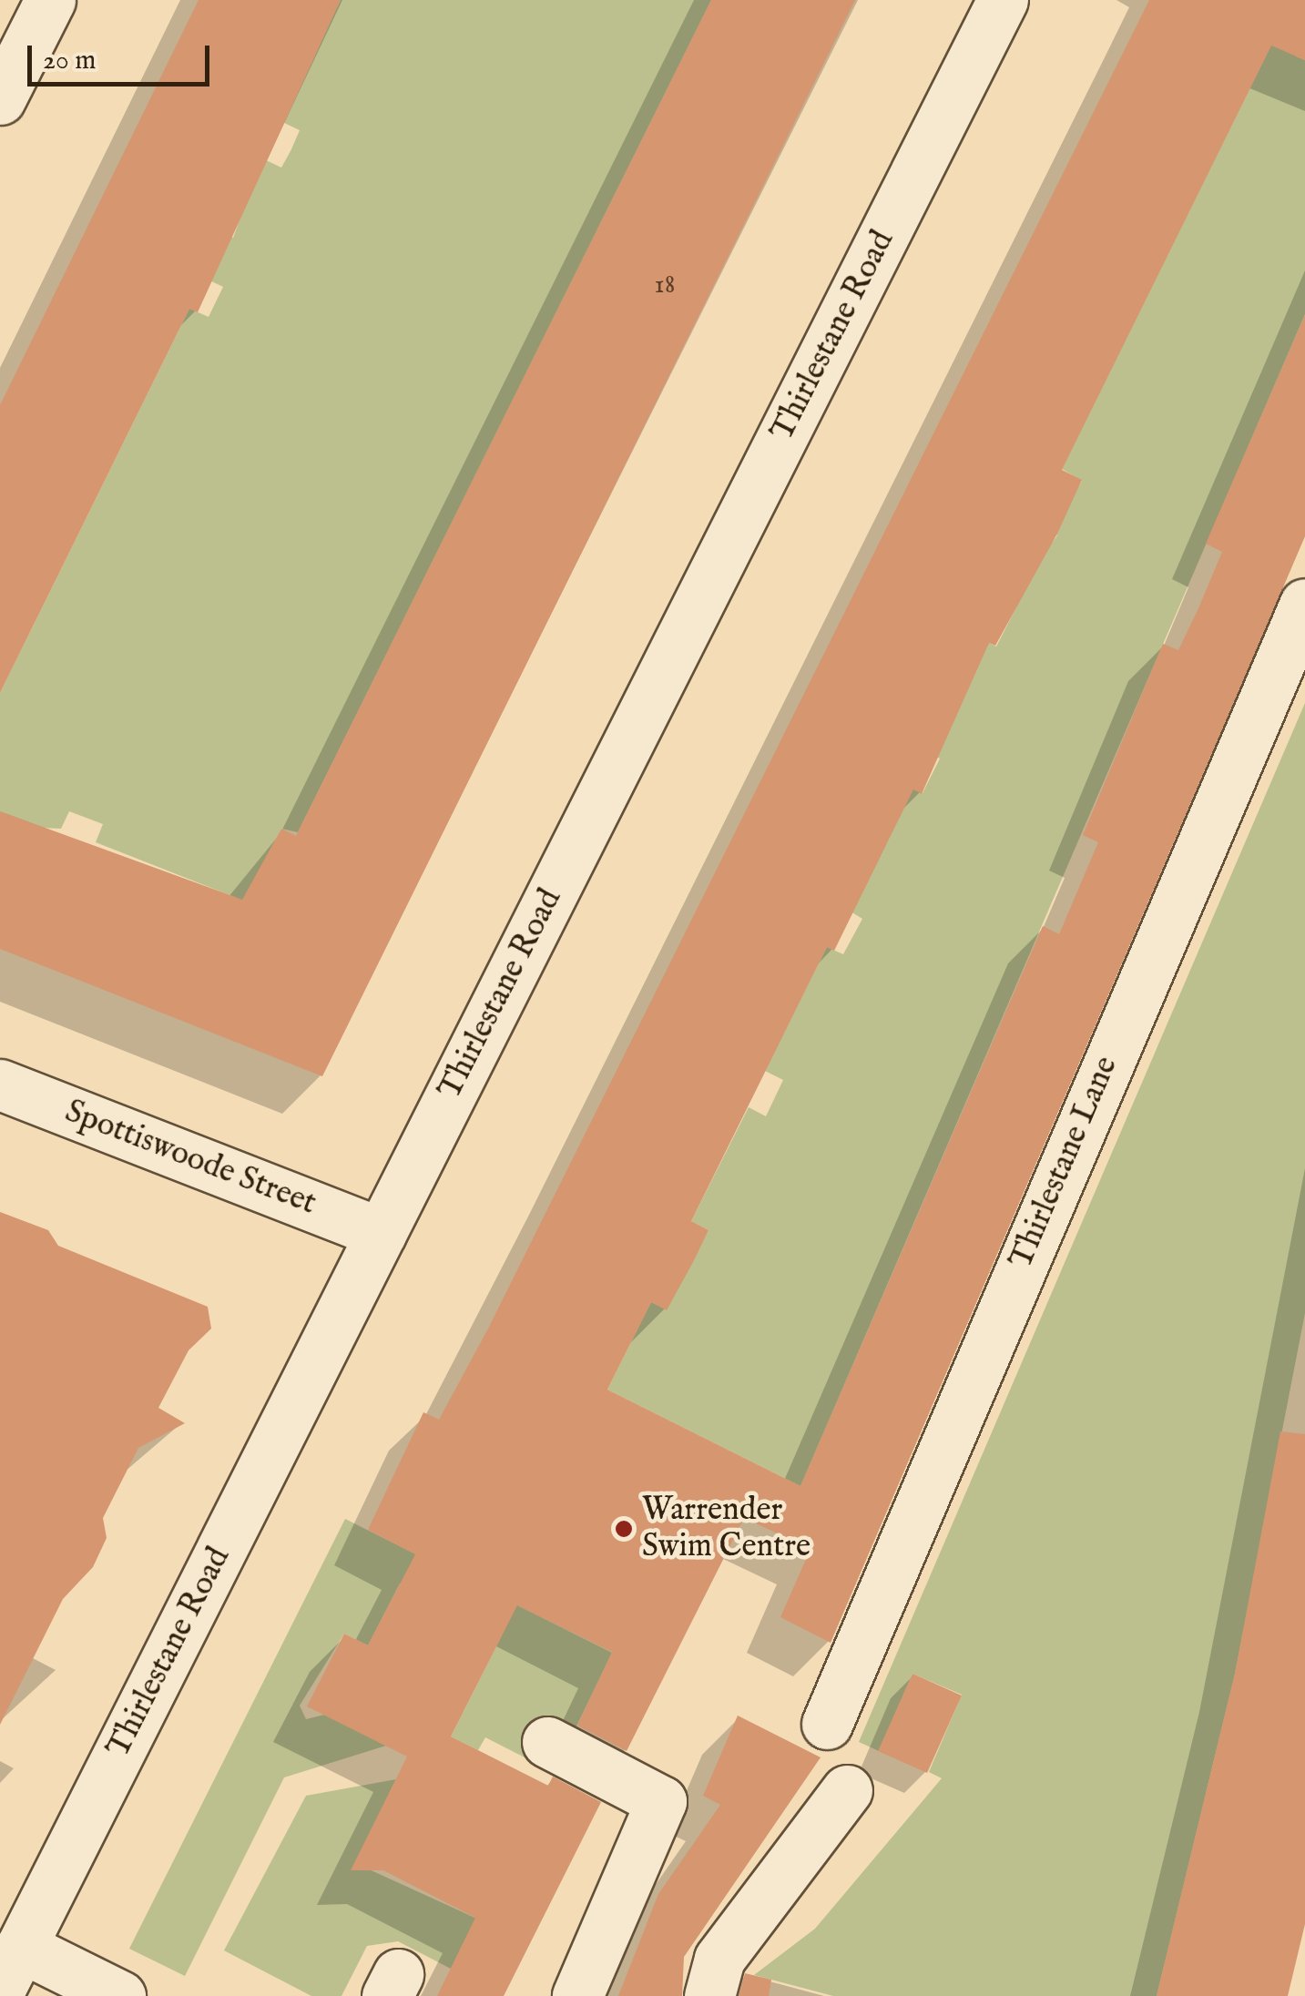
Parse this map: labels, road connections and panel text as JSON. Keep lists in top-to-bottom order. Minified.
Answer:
{"streets":{"street":["Thirlestane Road","Spottiswoode Street","Thirlestane Lane"]},"crossings":[["Thirlestane Road","Spottiswoode Street"]],"places":["Warrender Swim Centre"],"house_numbers":["18"],"scale_bar":"20 m"}
